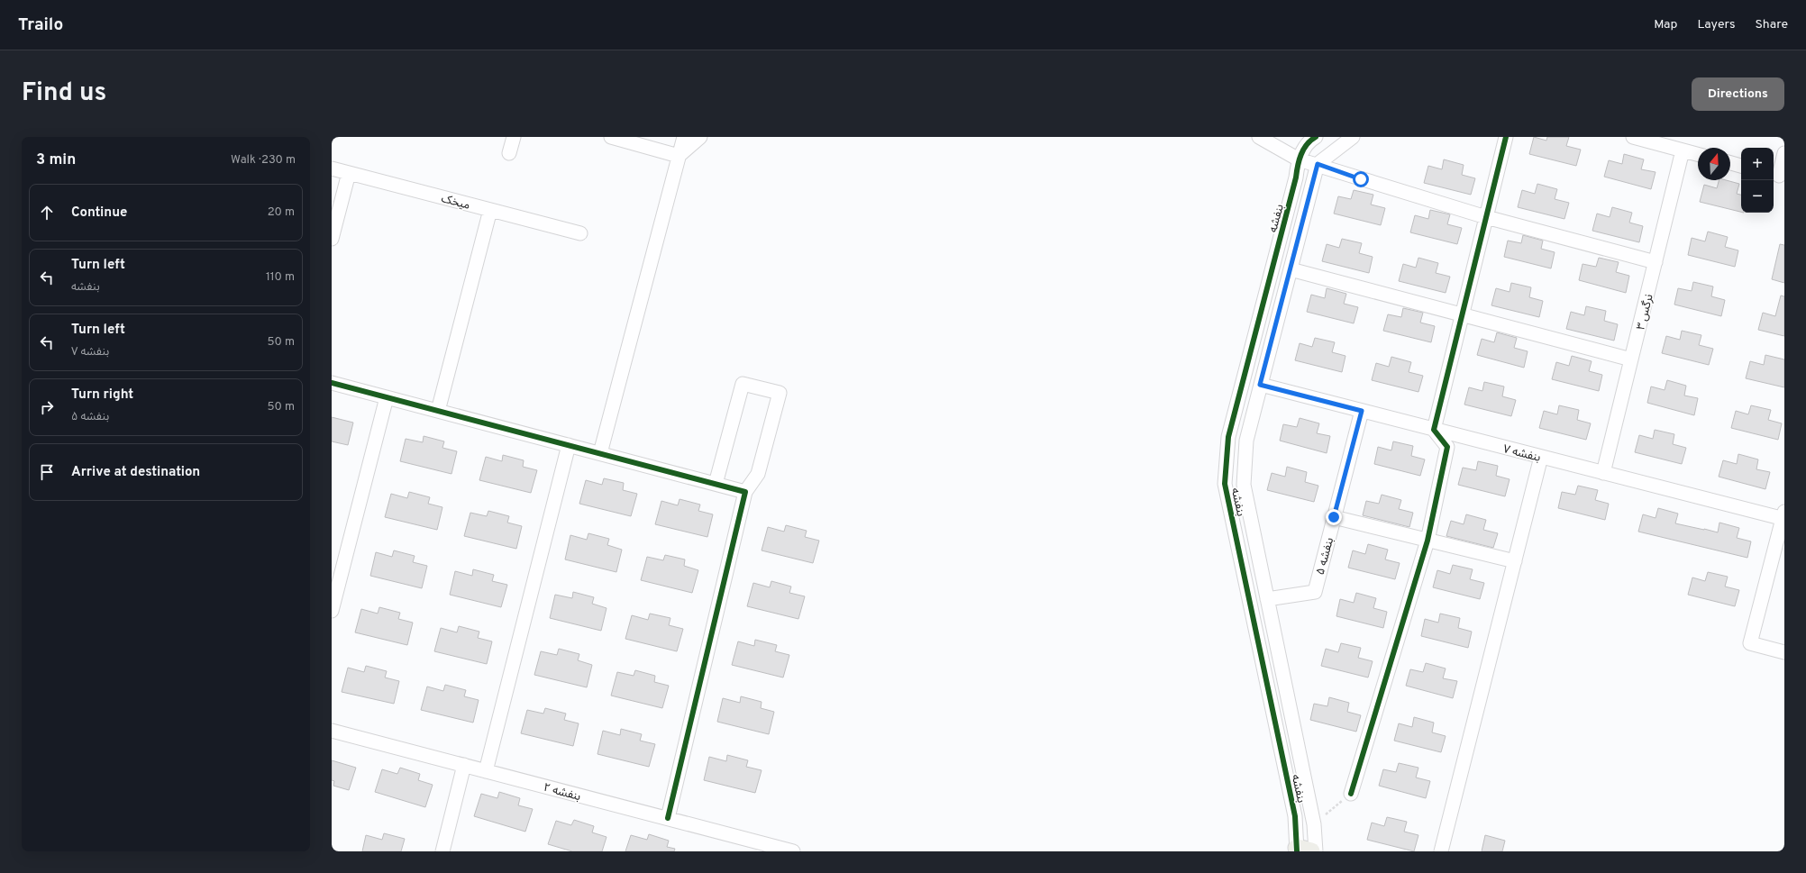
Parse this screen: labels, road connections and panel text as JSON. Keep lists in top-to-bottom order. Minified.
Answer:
{"streets":{"street":["میخک","بنفشه","نرگس ۳","بنفشه ۷","بنفشه ۵","بنفشه ۲"]},"crossings":[["بنفشه","بنفشه ۷"],["بنفشه","بنفشه ۵"],["نرگس ۳","بنفشه ۷"],["بنفشه ۷","بنفشه ۵"]],"north":"top","page":{"header":"Trailo","nav":["Map","Layers","Share"],"title":"Find us","buttons":"Directions","heading":["3 min","Walk · 230 m"],"map_buttons":["+","−"],"list":[["Continue","20 m"],["Turn left","بنفشه","110 m"],["Turn left","بنفشه ۷","50 m"],["Turn right","بنفشه ۵","50 m"],"Arrive at destination"]}}
